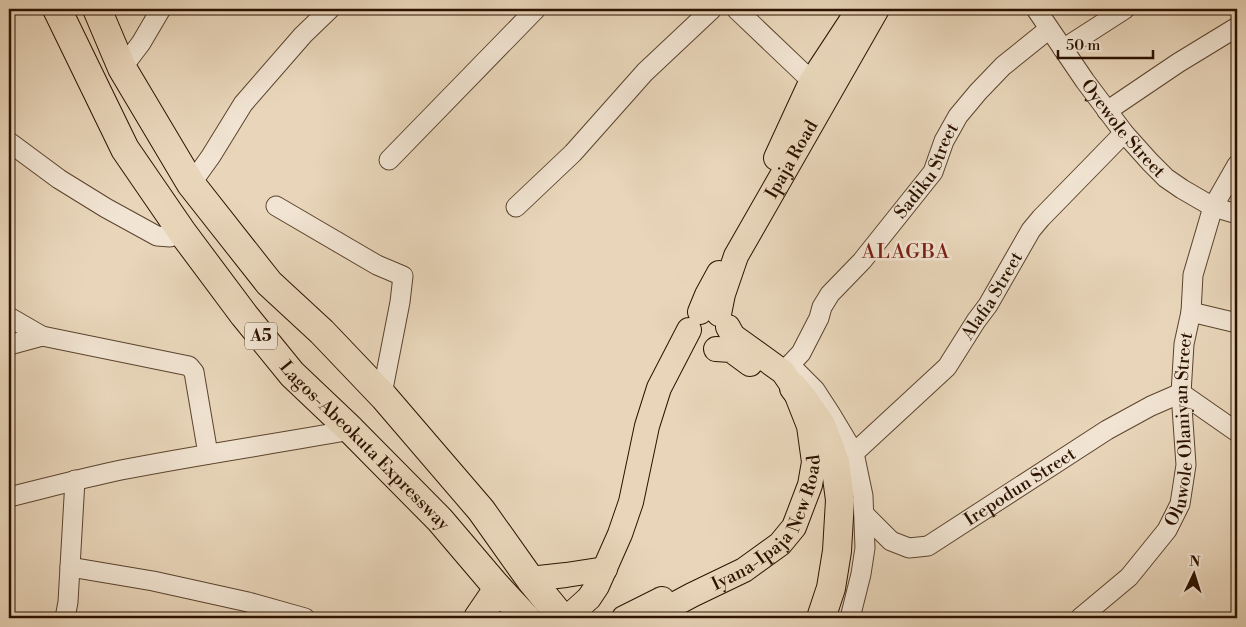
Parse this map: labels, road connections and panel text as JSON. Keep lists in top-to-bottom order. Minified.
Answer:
{"streets":{"highway":["A5","Lagos-Abeokuta Expressway"],"main road":["Ipaja Road","Iyana-Ipaja New Road"],"street":["Oyewole Street","Sadiku Street","Alafia Street","Oluwole Olaniyan Street","Irepodun Street"]},"crossings":[["Oyewole Street","Sadiku Street"],["Oyewole Street","Alafia Street"],["Oyewole Street","Oluwole Olaniyan Street"],["Ipaja Road","Iyana-Ipaja New Road"],["Sadiku Street","Iyana-Ipaja New Road"],["Oluwole Olaniyan Street","Irepodun Street"]],"districts":["ALAGBA"],"scale_bar":"50 m","north":"top"}
